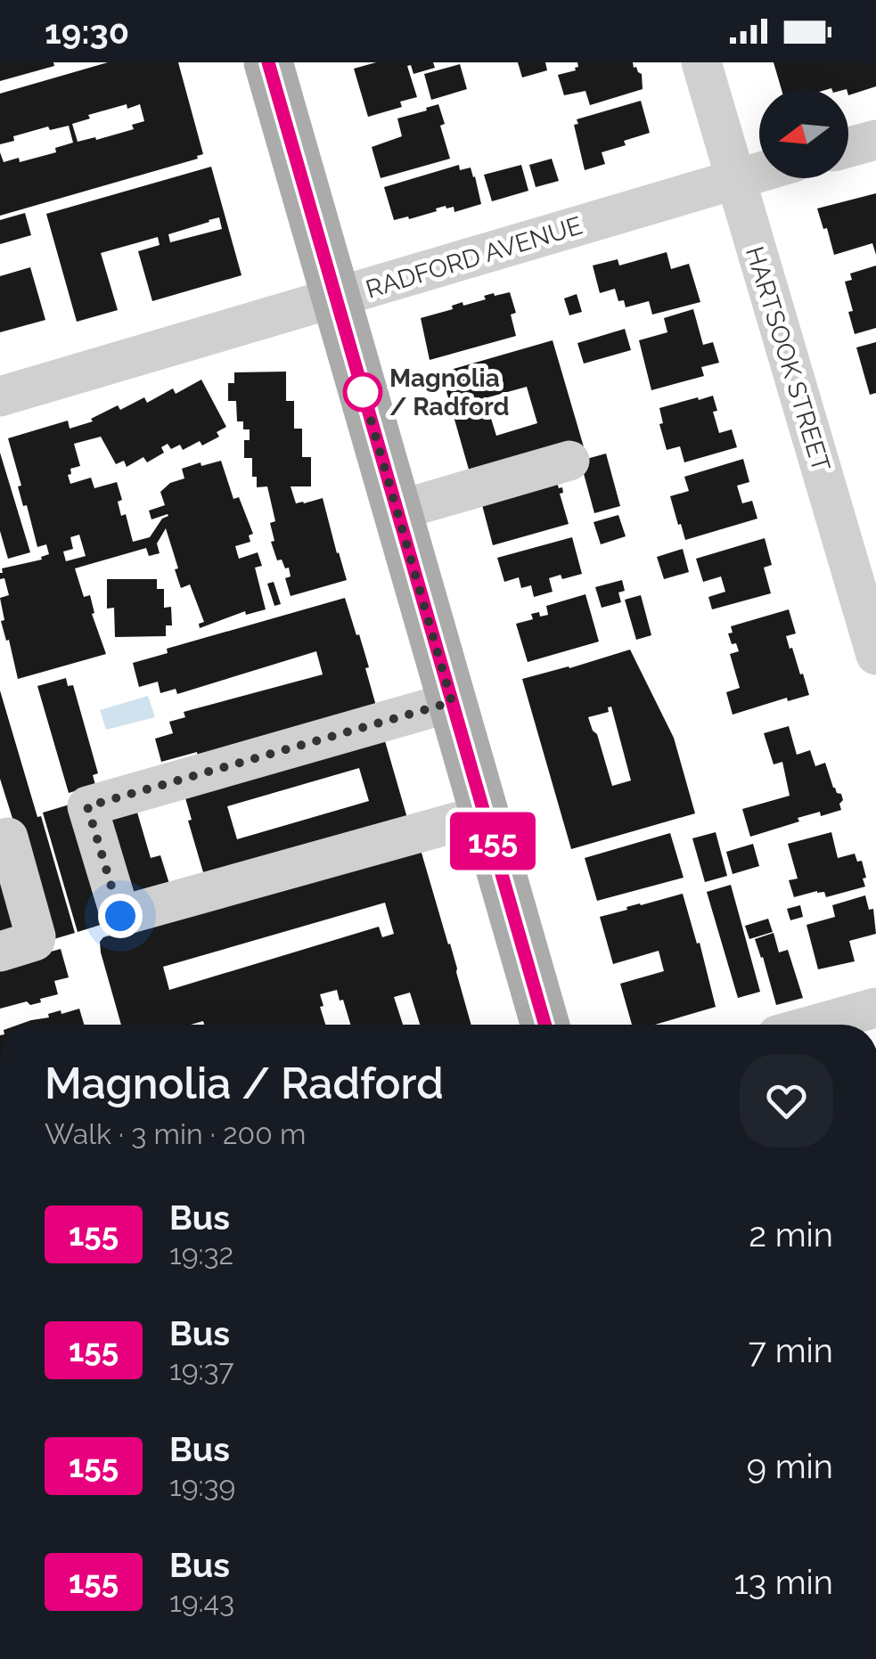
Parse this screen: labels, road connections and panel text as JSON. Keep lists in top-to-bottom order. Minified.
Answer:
{"streets":{"street":["RADFORD AVENUE","HARTSOOK STREET"]},"crossings":[["RADFORD AVENUE","HARTSOOK STREET"]],"places":["Magnolia / Radford"],"lines":["bus line 155"],"north":"left","page":{"status":"19:30","on_map":"155","heading":["Magnolia / Radford","Walk · 3 min · 200 m"],"list":[{"mark":"155","name":"Bus","note":"19:32","value":"2 min"},{"mark":"155","name":"Bus","note":"19:37","value":"7 min"},{"mark":"155","name":"Bus","note":"19:39","value":"9 min"},{"mark":"155","name":"Bus","note":"19:43","value":"13 min"}]}}
